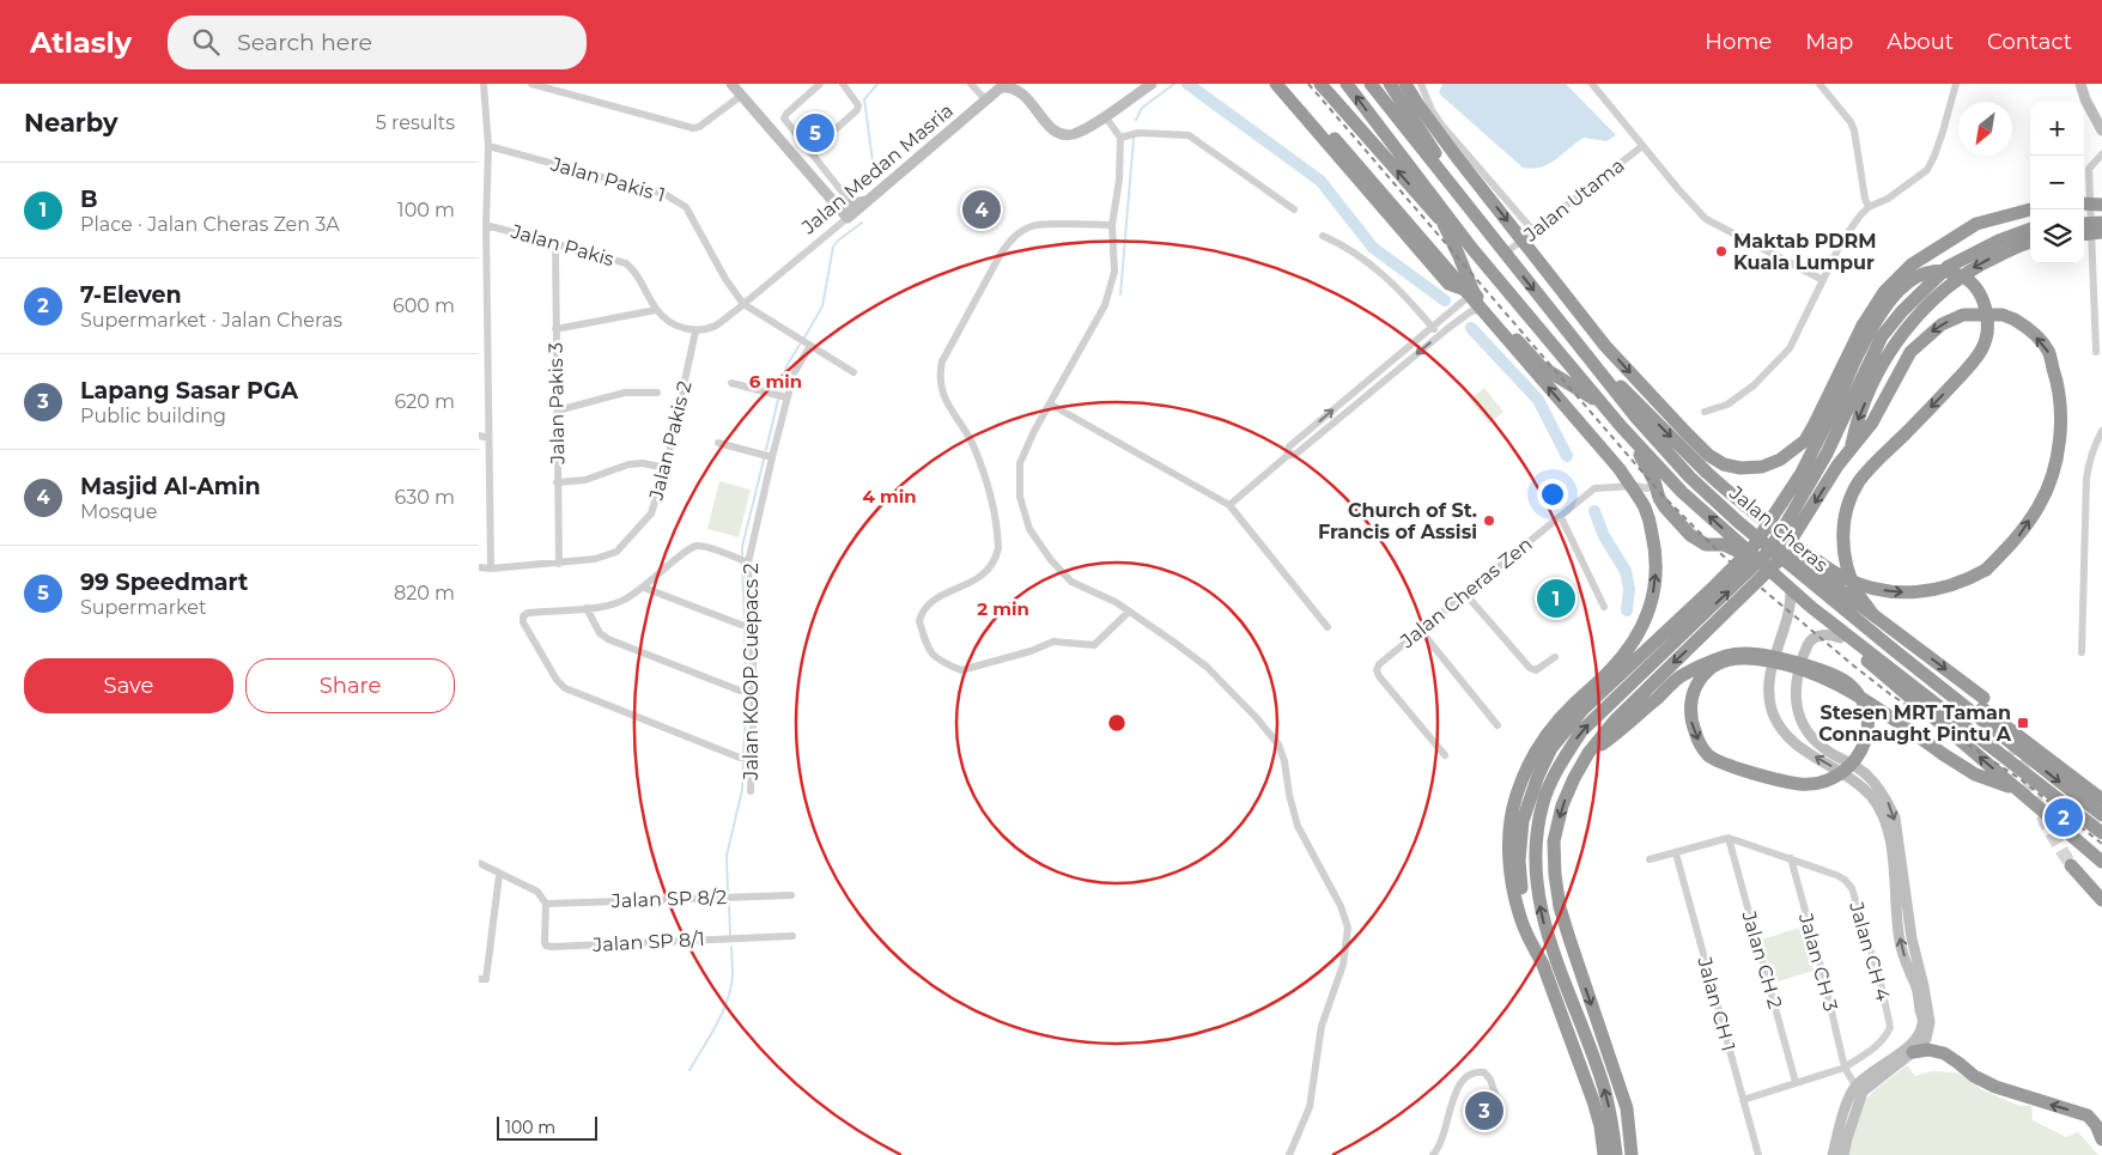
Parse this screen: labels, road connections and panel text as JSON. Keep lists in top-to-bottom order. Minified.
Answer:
{"streets":{"highway":["Jalan Cheras"],"street":["Jalan Medan Masria","Jalan Pakis 1","Jalan Utama","Jalan Pakis","Jalan Pakis 3","Jalan Pakis 2","Jalan Cheras Zen","Jalan KOOP Cuepacs 2","Jalan SP 8/2","Jalan SP 8/1","Jalan CH 4","Jalan CH 2","Jalan CH 3","Jalan CH 1"]},"crossings":[["Jalan Medan Masria","Jalan Pakis 1"],["Jalan Utama","Jalan Cheras"],["Jalan Pakis","Jalan Pakis 3"],["Jalan Pakis","Jalan Pakis 2"],["Jalan Pakis 3","Jalan Pakis 2"],["Jalan SP 8/2","Jalan SP 8/1"],["Jalan CH 4","Jalan CH 2"],["Jalan CH 4","Jalan CH 3"],["Jalan CH 4","Jalan CH 1"]],"places":{"other":["Maktab PDRM Kuala Lumpur","Church of St. Francis of Assisi"],"transit":["Stesen MRT Taman Connaught Pintu A"]},"scale_bar":"100 m","north":"bottom left","page":{"header":"Atlasly","search":"Search here","nav":["Home","Map","About","Contact"],"heading":["Nearby","5 results"],"map_buttons":["+","−"],"pins":["5","4","1","2","3"],"list":[{"mark":"1","name":"B","note":"Place · Jalan Cheras Zen 3A","value":"100 m"},{"mark":"2","name":"7-Eleven","note":"Supermarket · Jalan Cheras","value":"600 m"},{"mark":"3","name":"Lapang Sasar PGA","note":"Public building","value":"620 m"},{"mark":"4","name":"Masjid Al-Amin","note":"Mosque","value":"630 m"},{"mark":"5","name":"99 Speedmart","note":"Supermarket","value":"820 m"}],"buttons":["Save","Share"],"scale":"100 m"},"rings":["6 min","4 min","2 min"]}
